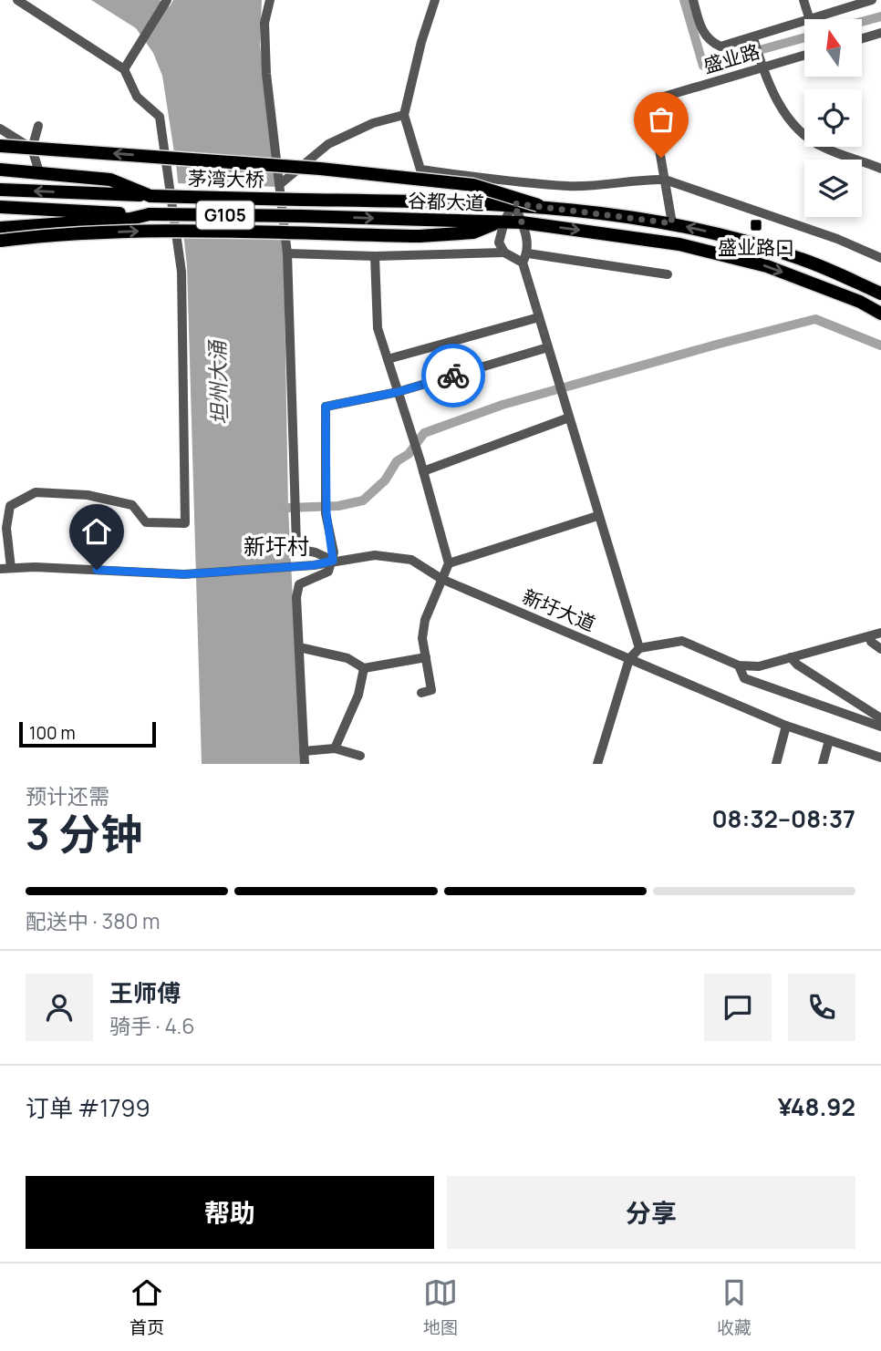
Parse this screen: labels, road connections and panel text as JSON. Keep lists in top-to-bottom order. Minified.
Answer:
{"streets":{"highway":["茅湾大桥","谷都大道","G105"],"street":["盛业路","新圩大道"]},"crossings":[["茅湾大桥","谷都大道"],["茅湾大桥","G105"]],"districts":["新圩村"],"water":["坦州大涌"],"places":{"transit":["盛业路口"]},"scale_bar":"100 m","north":"top","page":{"scale":"100 m","heading":["3 分钟","预计还需","08:32–08:37"],"panel":["王师傅","骑手 · 4.6","订单 #1799","¥48.92"],"bar":"配送中 · 380 m","buttons":["帮助","分享"],"tabs":["首页","地图","收藏"]}}
